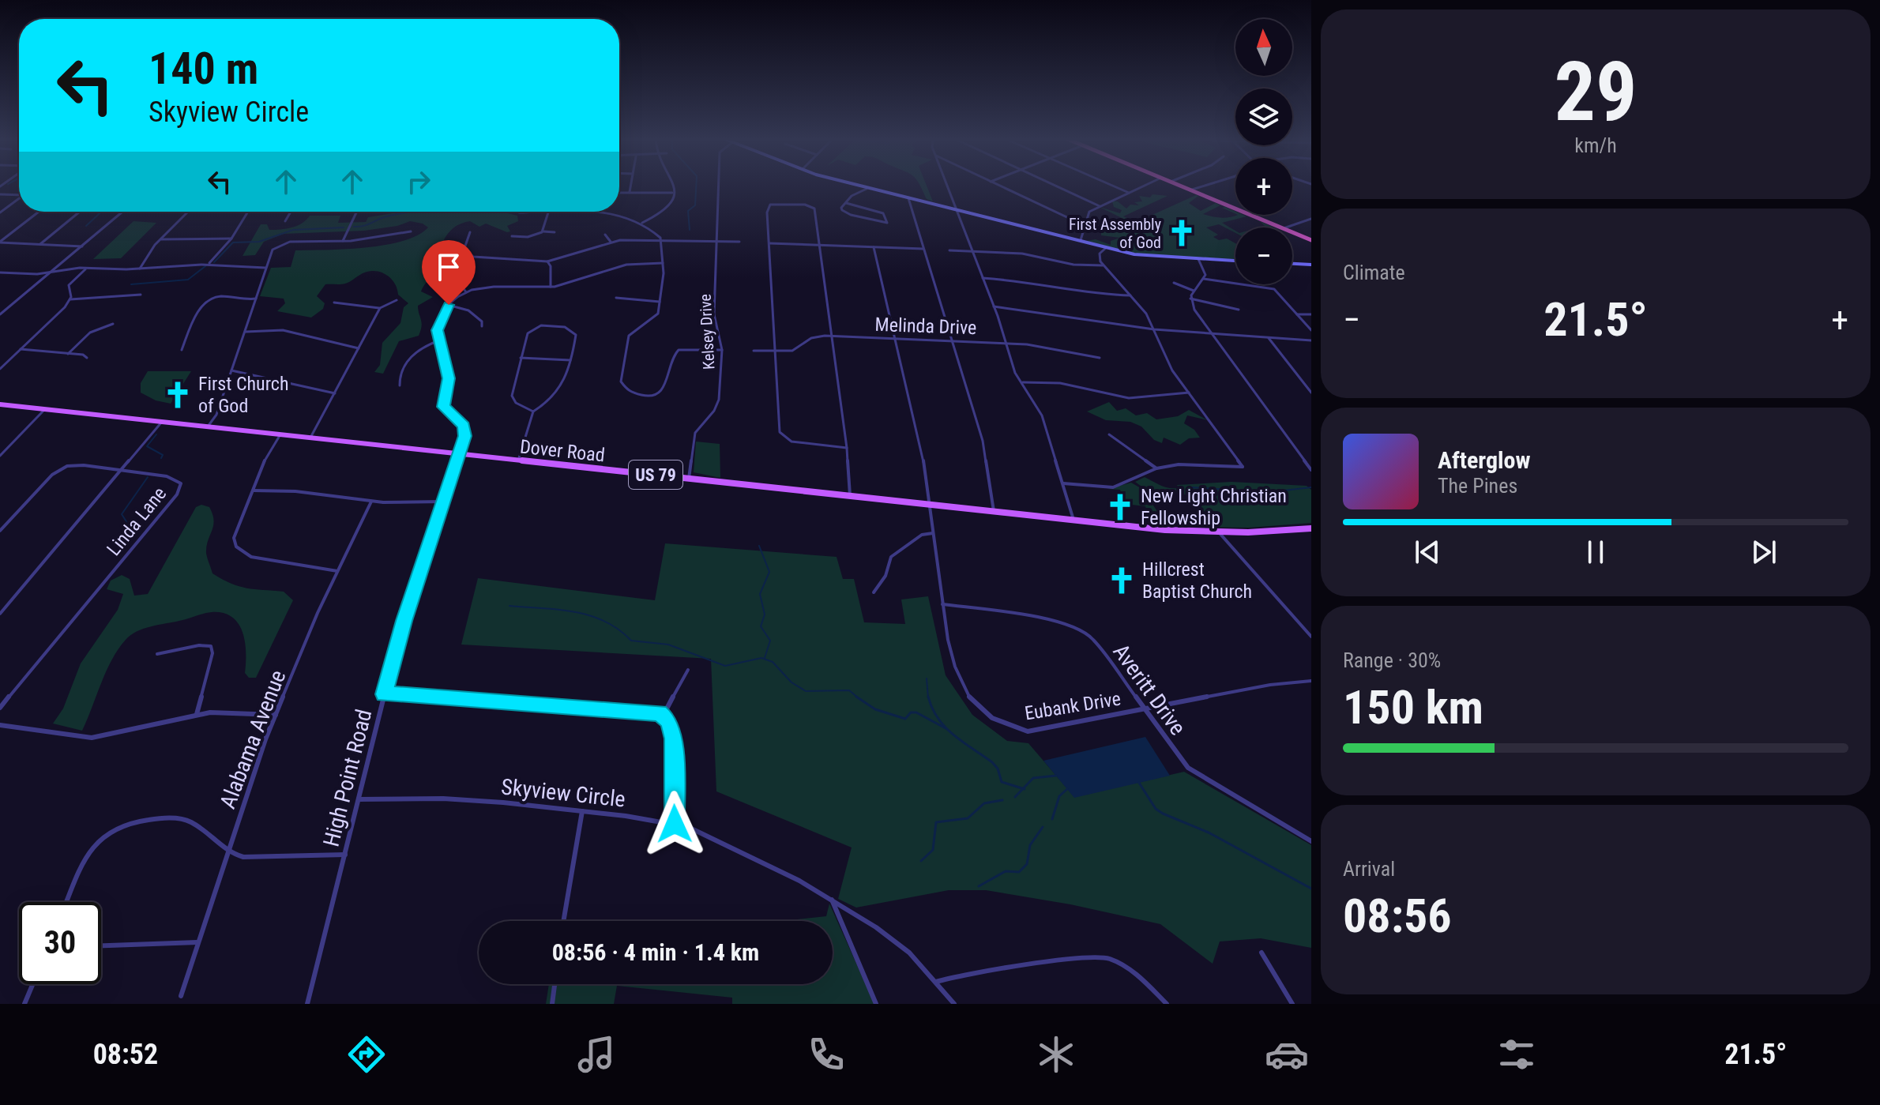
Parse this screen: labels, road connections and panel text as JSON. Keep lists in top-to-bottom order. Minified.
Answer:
{"streets":{"main road":["Dover Road","US 79"],"street":["Melinda Drive","Kelsey Drive","Linda Lane","Averitt Drive","Eubank Drive","Alabama Avenue","High Point Road","Skyview Circle"]},"crossings":[["Melinda Drive","Eubank Drive"],["Kelsey Drive","Dover Road"],["Dover Road","Eubank Drive"],["Dover Road","High Point Road"],["Averitt Drive","Eubank Drive"],["High Point Road","Skyview Circle"]],"places":{"church":["First Assembly of God","First Church of God","New Light Christian Fellowship","Hillcrest Baptist Church"]},"north":"top","page":{"tile":[["29","km/h"],"Climate",["Range · 30%","150 km"],["Arrival","08:56"]],"map_buttons":["+","−"],"turn":["140 m","Skyview Circle"],"heat":["−","21.5°","+"],"song":["Afterglow","The Pines"],"limit":"30","trip":"08:56 · 4 min · 1.4 km","tabs":["08:52","21.5°"]}}
